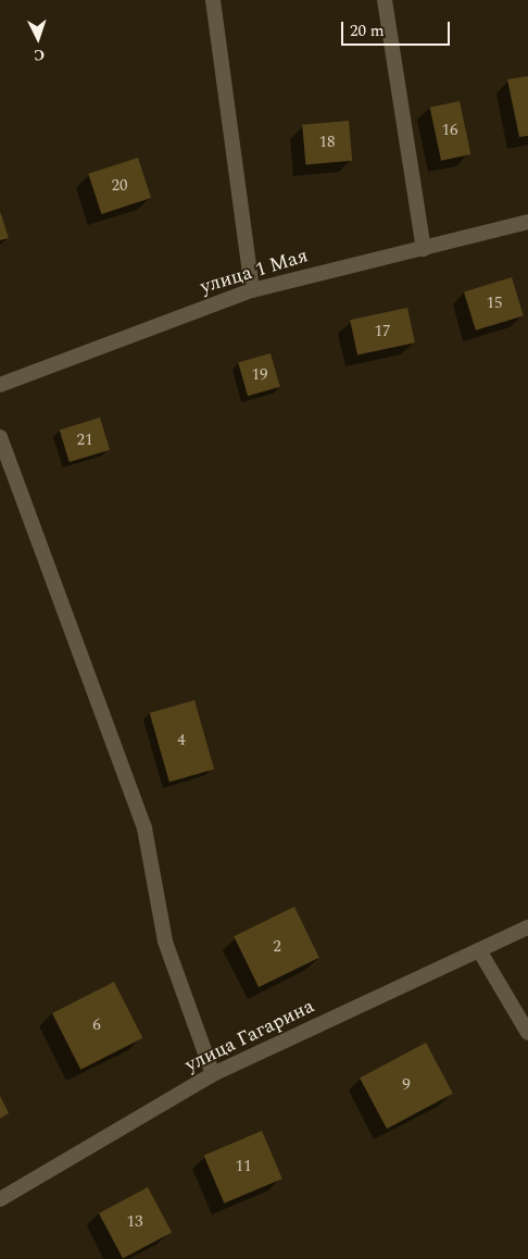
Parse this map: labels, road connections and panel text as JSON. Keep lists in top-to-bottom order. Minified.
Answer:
{"streets":{"street":["улица 1 Мая","улица Гагарина"]},"house_numbers":["16","18","20","15","17","19","21","4","2","6","9","11","13"],"scale_bar":"20 m","north":"bottom"}
